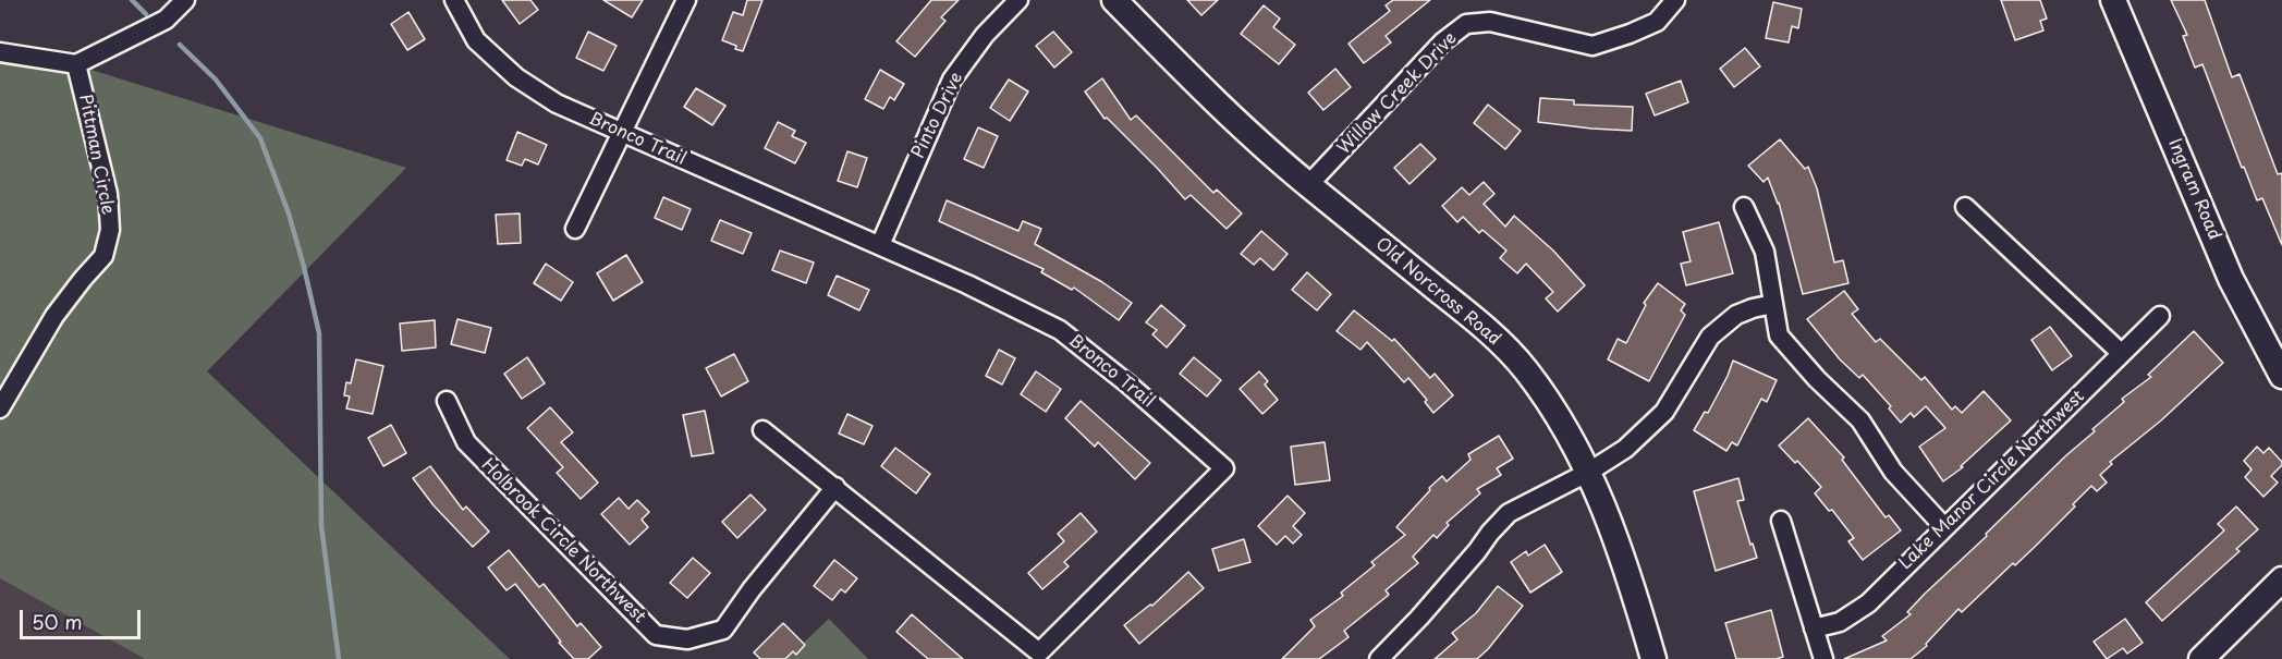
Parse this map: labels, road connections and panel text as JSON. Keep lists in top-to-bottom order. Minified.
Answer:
{"streets":{"street":["Willow Creek Drive","Pinto Drive","Bronco Trail","Pittman Circle","Ingram Road","Old Norcross Road","Lake Manor Circle Northwest","Holbrook Circle Northwest"]},"crossings":[["Willow Creek Drive","Old Norcross Road"],["Pinto Drive","Bronco Trail"],["Bronco Trail","Holbrook Circle Northwest"]],"scale_bar":"50 m"}
